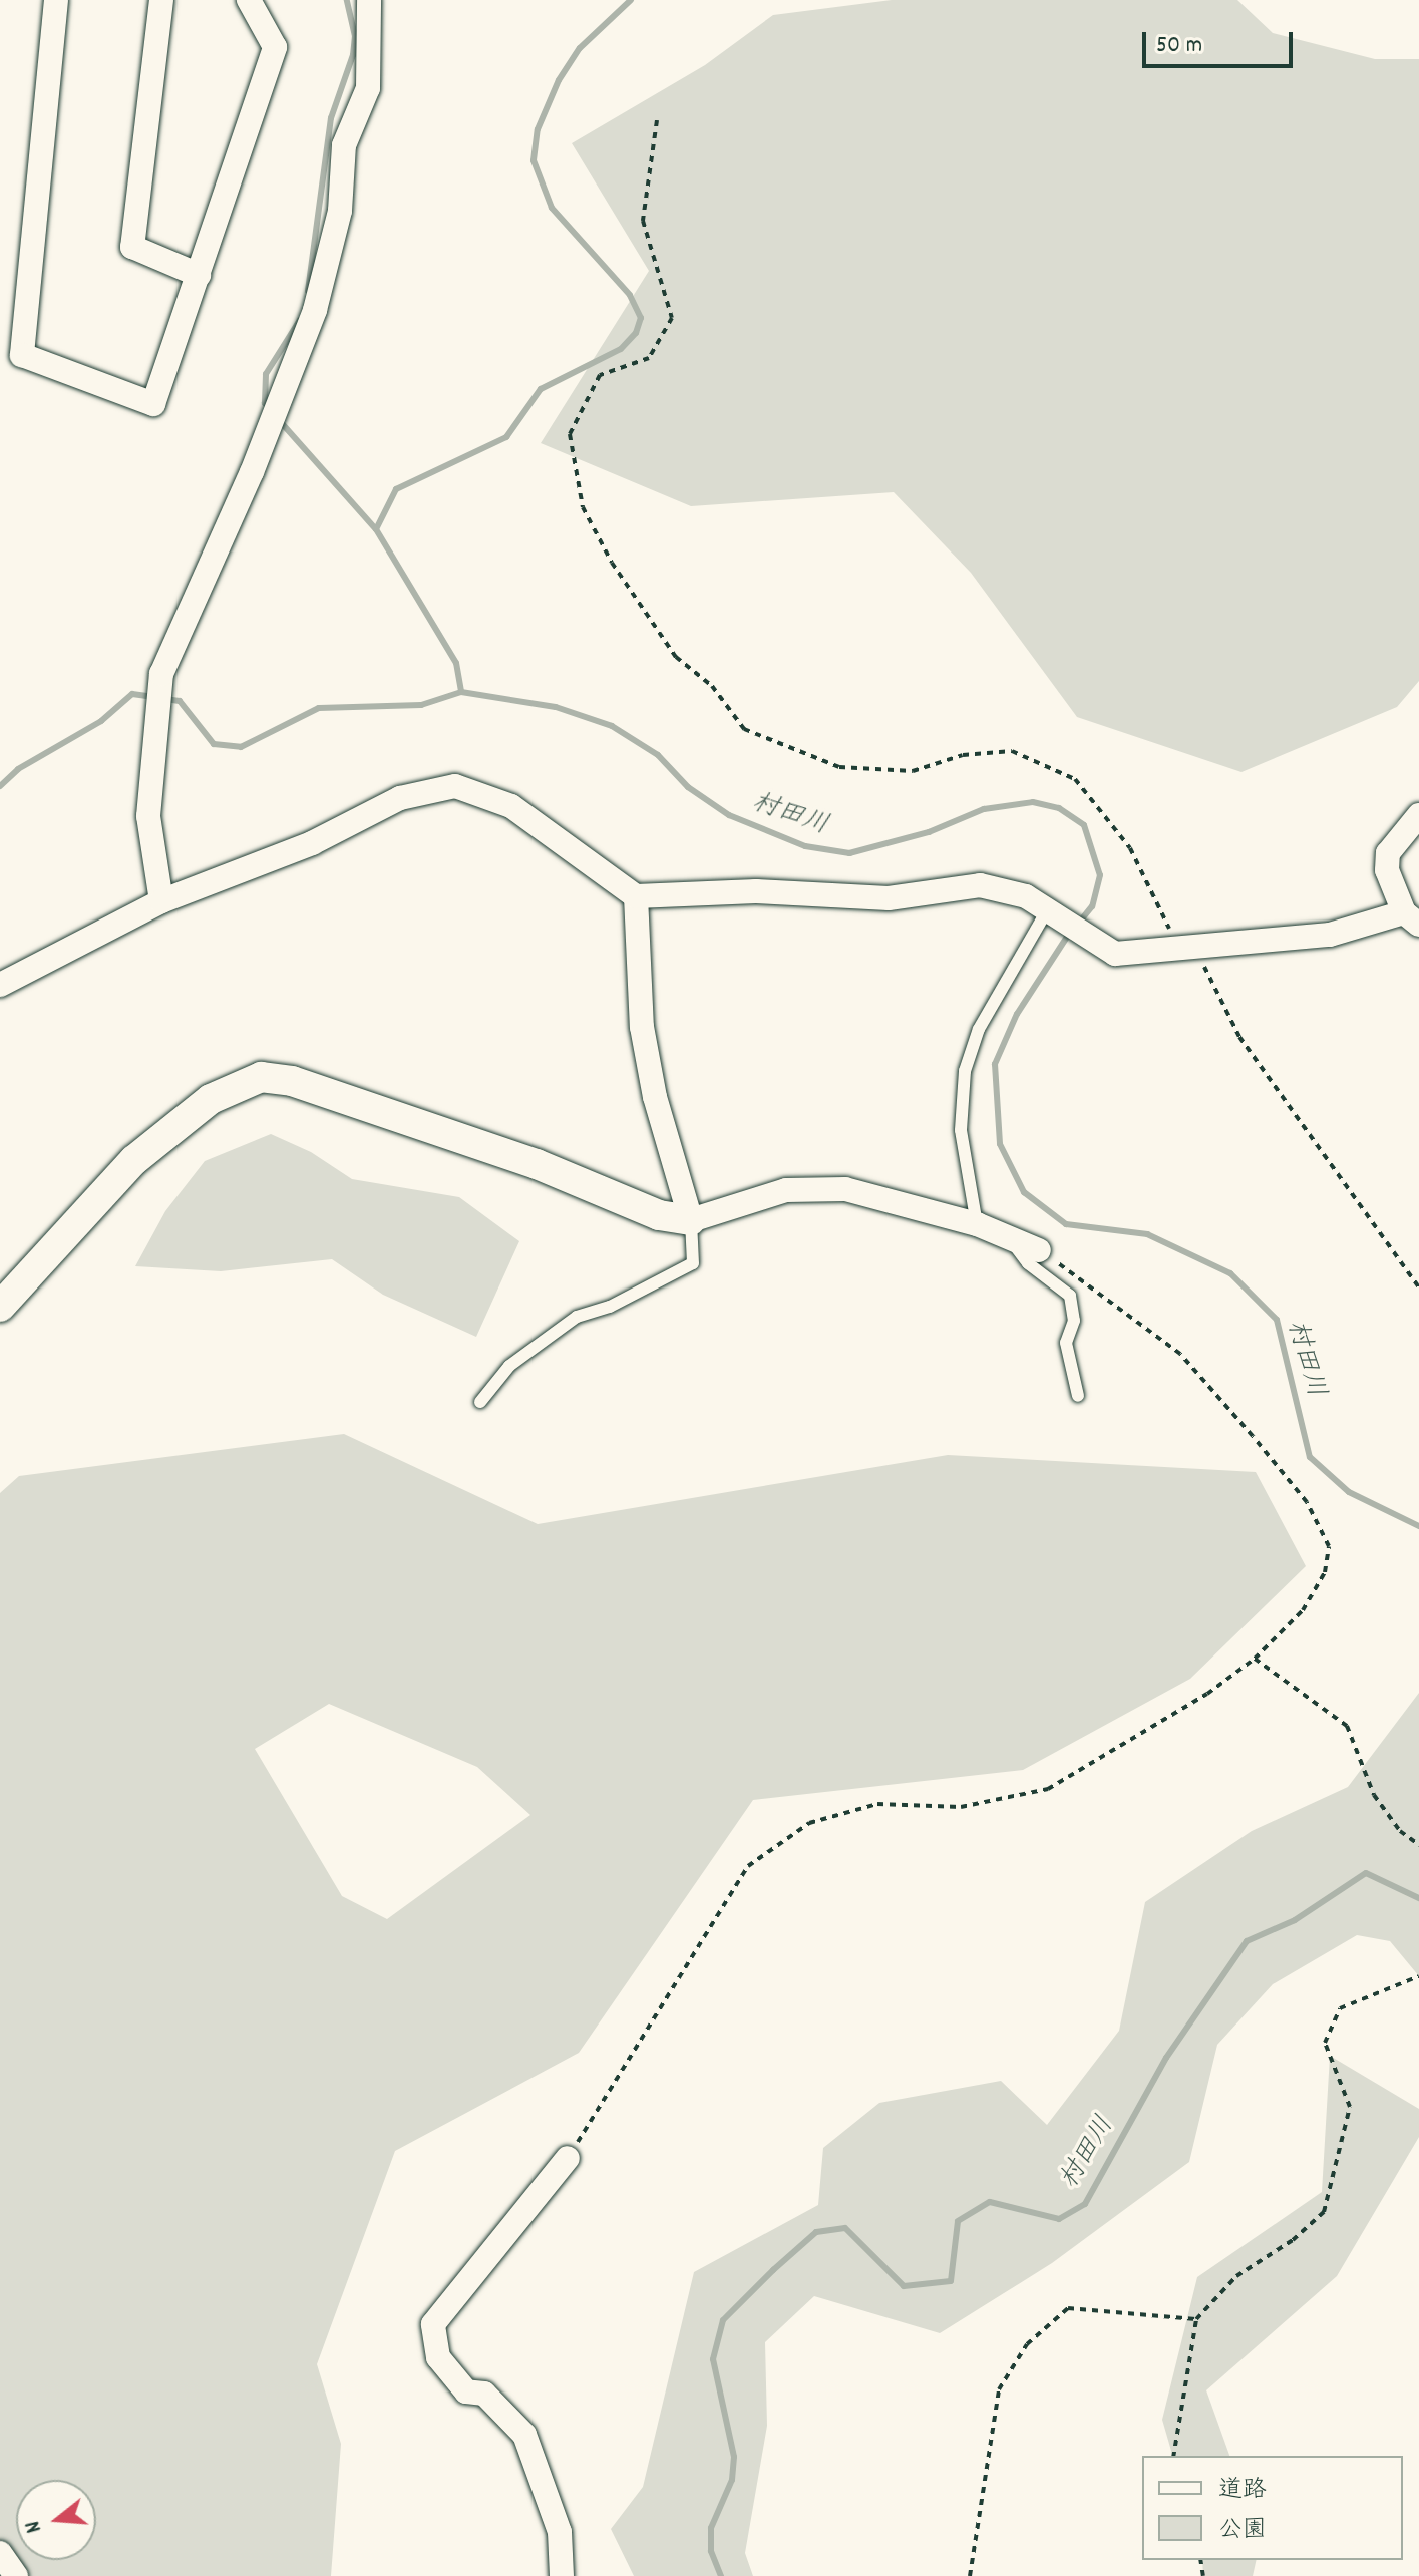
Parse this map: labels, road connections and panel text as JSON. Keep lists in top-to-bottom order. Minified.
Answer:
{"water":["村田川"],"legend":["道路","公園"],"scale_bar":"50 m","north":"left"}
